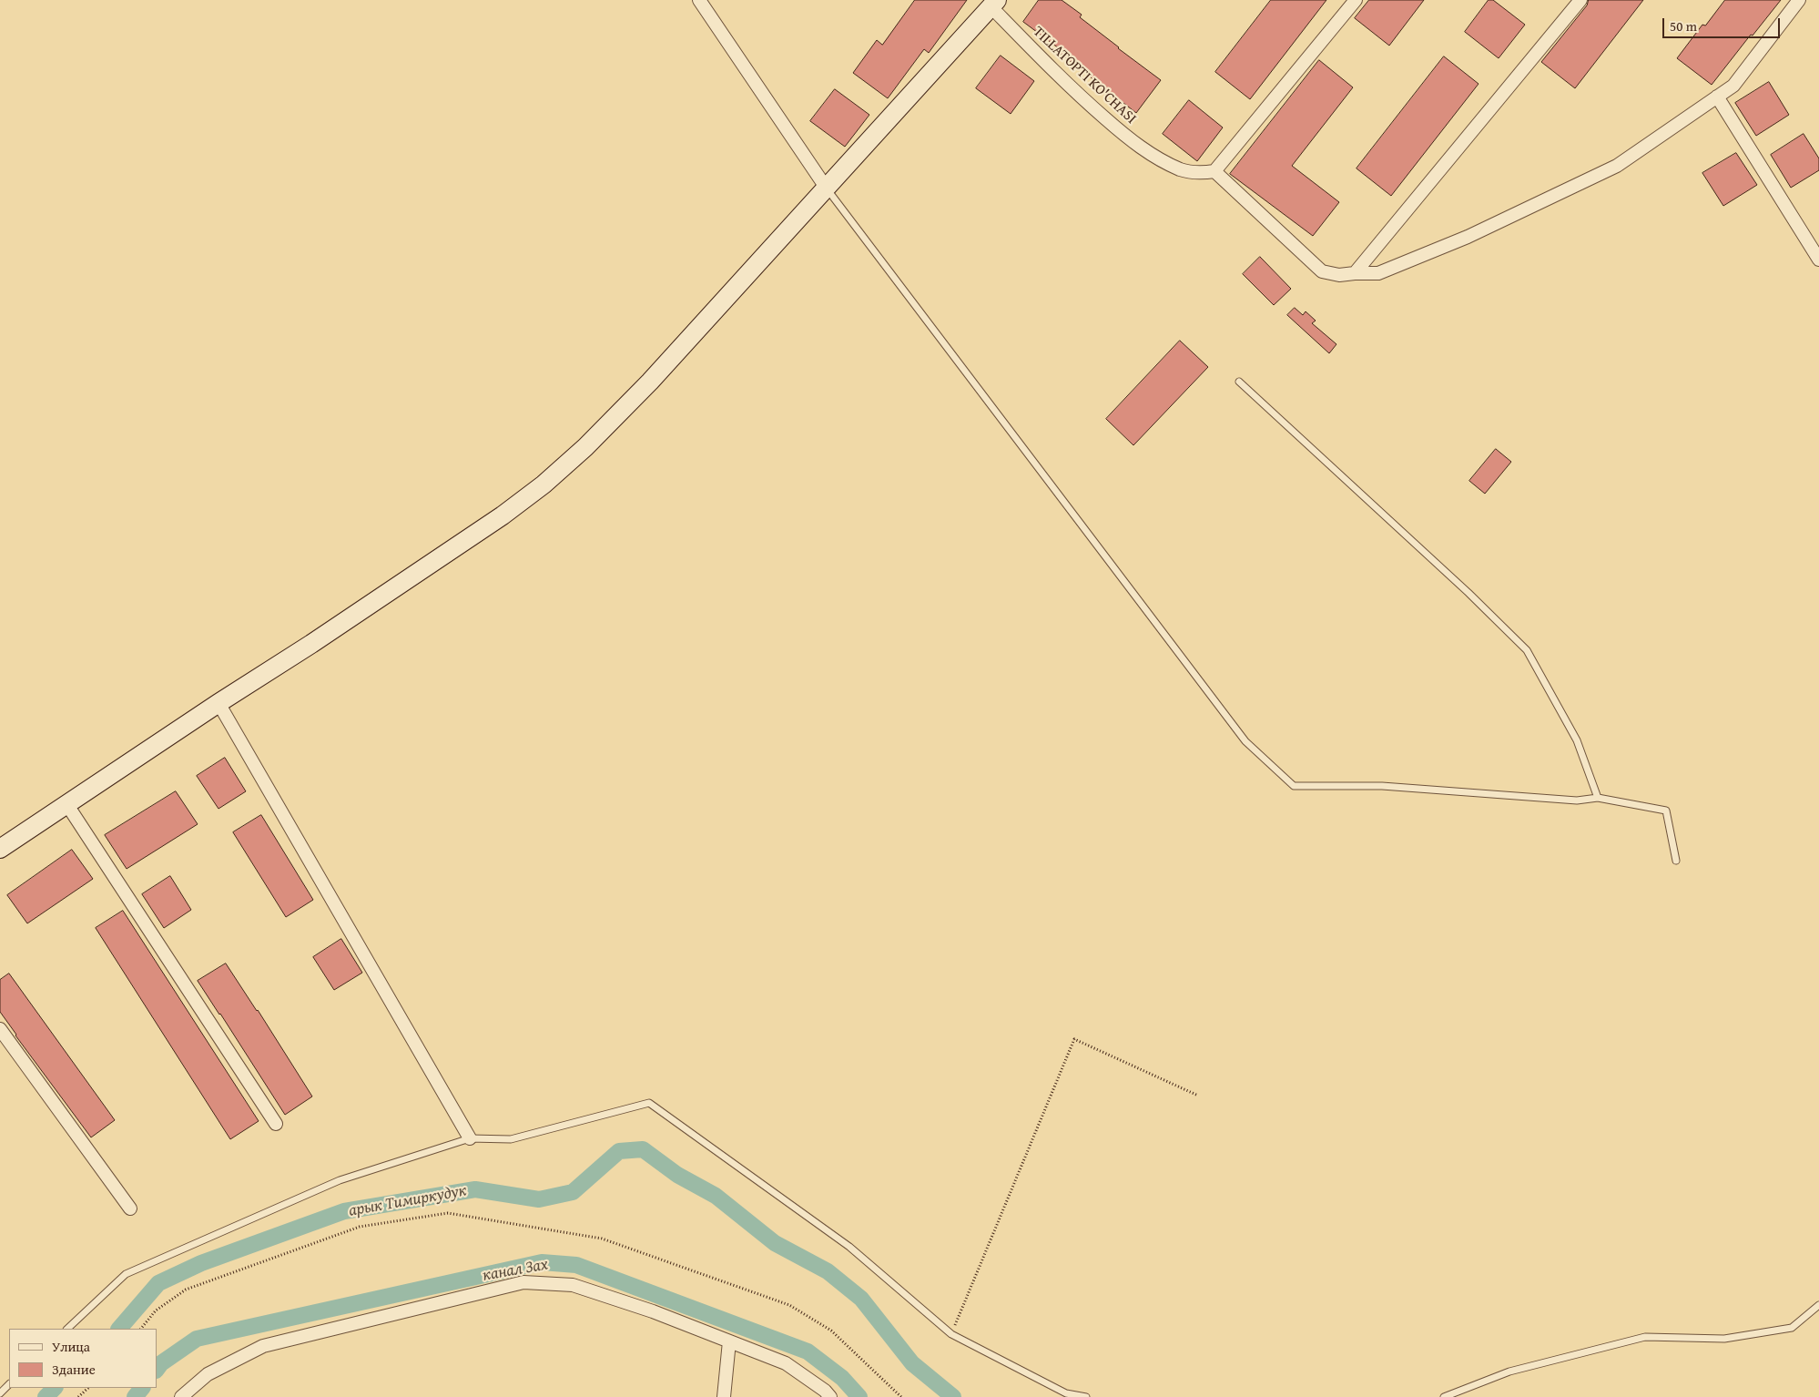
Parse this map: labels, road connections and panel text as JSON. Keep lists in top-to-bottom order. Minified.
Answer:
{"streets":{"street":["TILLATOPTI KO'CHASI"]},"water":["арык Тимиркудук","канал Зах"],"legend":["Улица","Здание"],"scale_bar":"50 m"}
